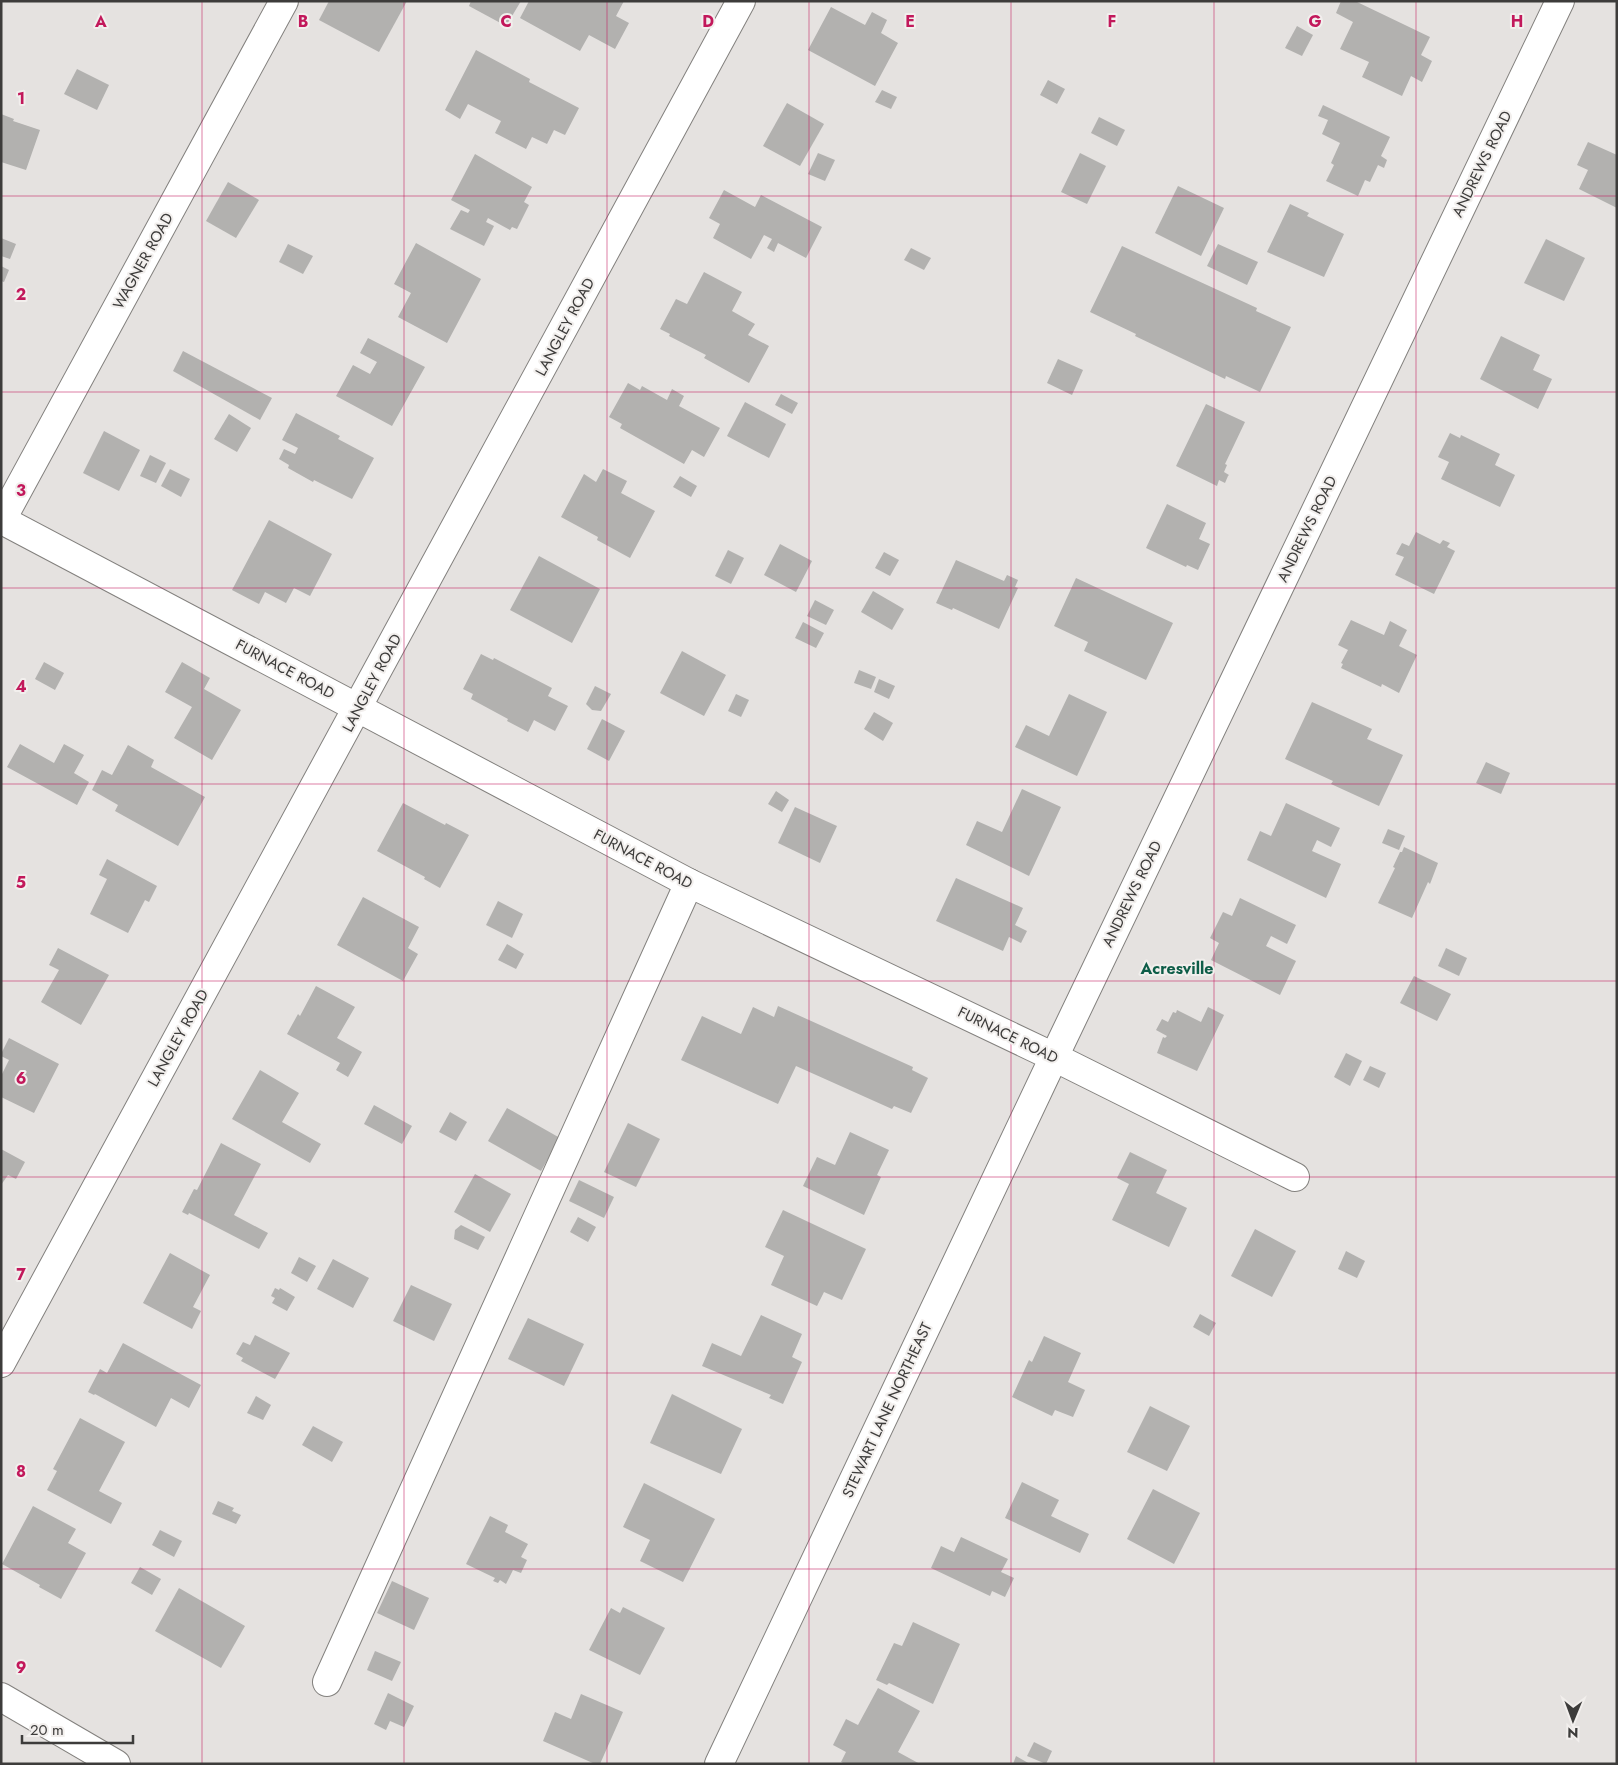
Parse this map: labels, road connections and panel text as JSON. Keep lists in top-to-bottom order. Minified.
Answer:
{"streets":{"street":["ANDREWS ROAD","WAGNER ROAD","LANGLEY ROAD","FURNACE ROAD","STEWART LANE NORTHEAST"]},"crossings":[["ANDREWS ROAD","FURNACE ROAD"],["ANDREWS ROAD","STEWART LANE NORTHEAST"],["WAGNER ROAD","FURNACE ROAD"],["LANGLEY ROAD","FURNACE ROAD"],["FURNACE ROAD","STEWART LANE NORTHEAST"]],"districts":["Acresville"],"scale_bar":"20 m","north":"bottom","grid":{"columns":["A","B","C","D","E","F","G","H"],"rows":["1","2","3","4","5","6","7","8","9"]}}
